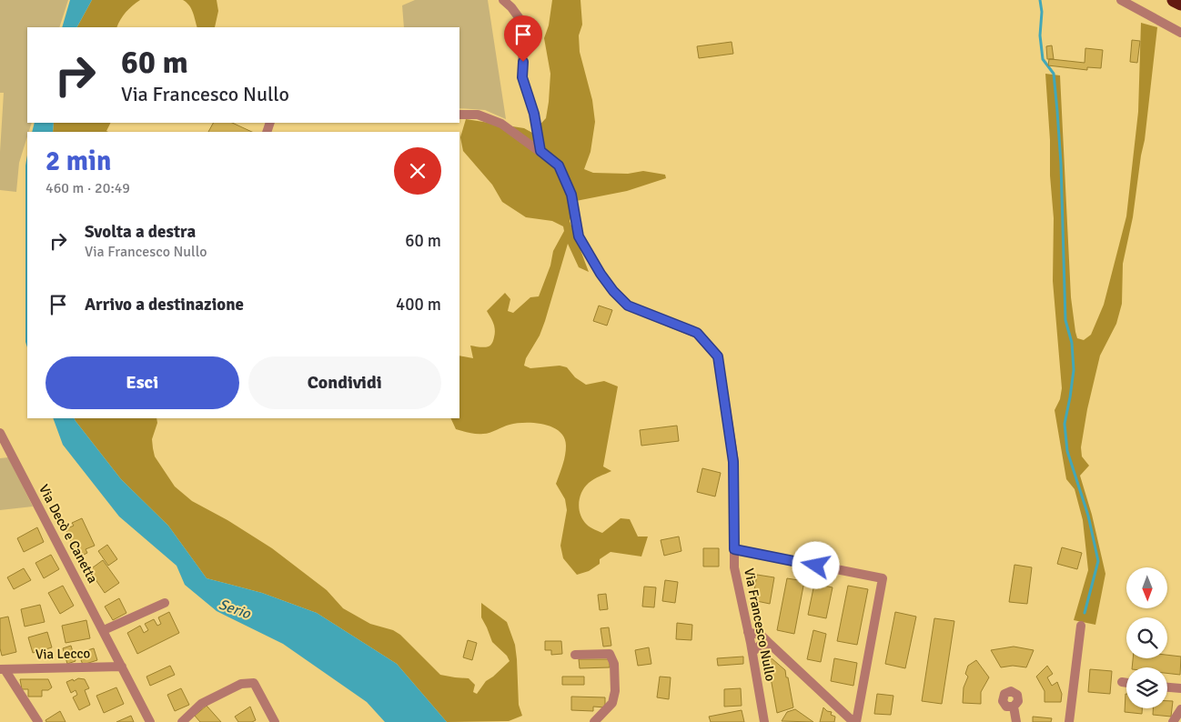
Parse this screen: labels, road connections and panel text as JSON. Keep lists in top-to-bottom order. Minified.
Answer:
{"streets":{"street":["Via Decò e Canetta","Via Francesco Nullo","Via Lecco"]},"crossings":[["Via Decò e Canetta","Via Lecco"]],"water":["Serio"],"north":"bottom","page":{"turn":["60 m","Via Francesco Nullo"],"heading":["2 min","460 m · 20:49"],"list":[{"name":"Svolta a destra","note":"Via Francesco Nullo","value":"60 m"},{"name":"Arrivo a destinazione","value":"400 m"}],"buttons":["Esci","Condividi"]}}
